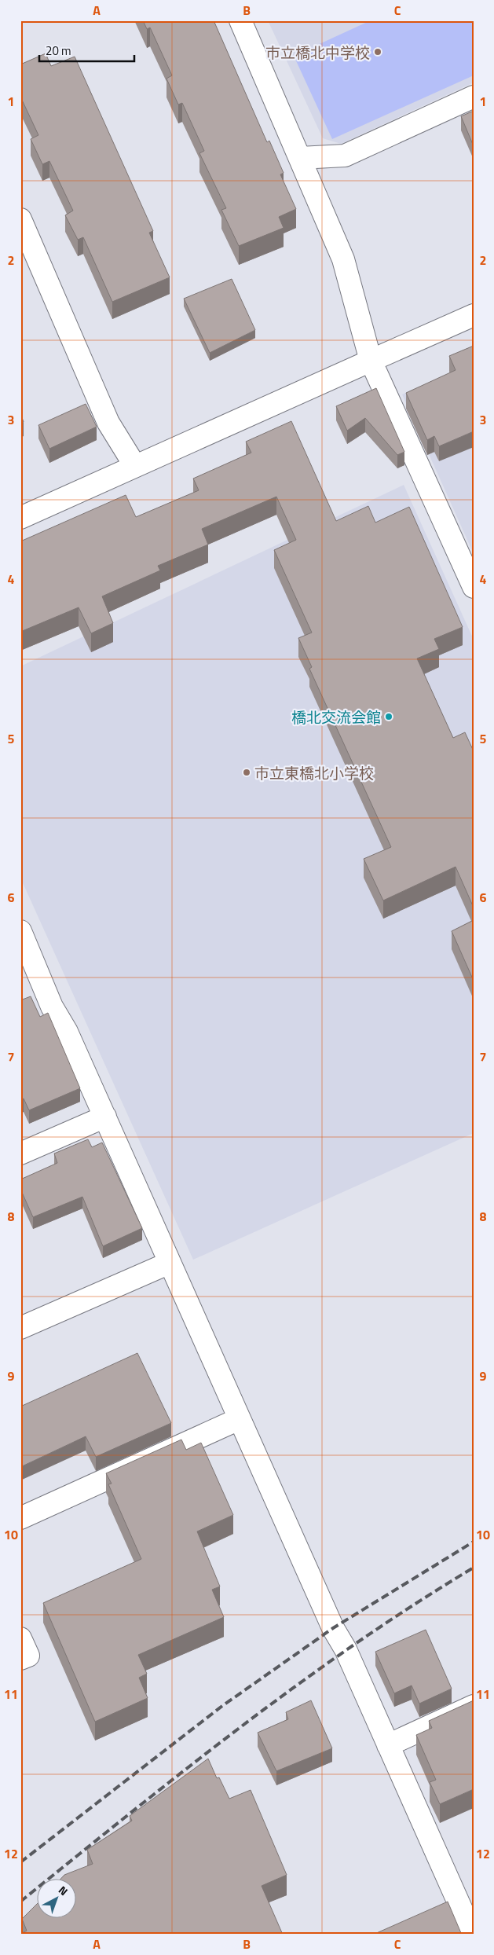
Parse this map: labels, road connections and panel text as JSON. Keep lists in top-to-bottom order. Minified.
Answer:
{"places":["市立橋北中学校","橋北交流会館","市立東橋北小学校"],"scale_bar":"20 m","north":"top right","grid":{"columns":["A","B","C"],"rows":["1","2","3","4","5","6","7","8","9","10","11","12"]}}
